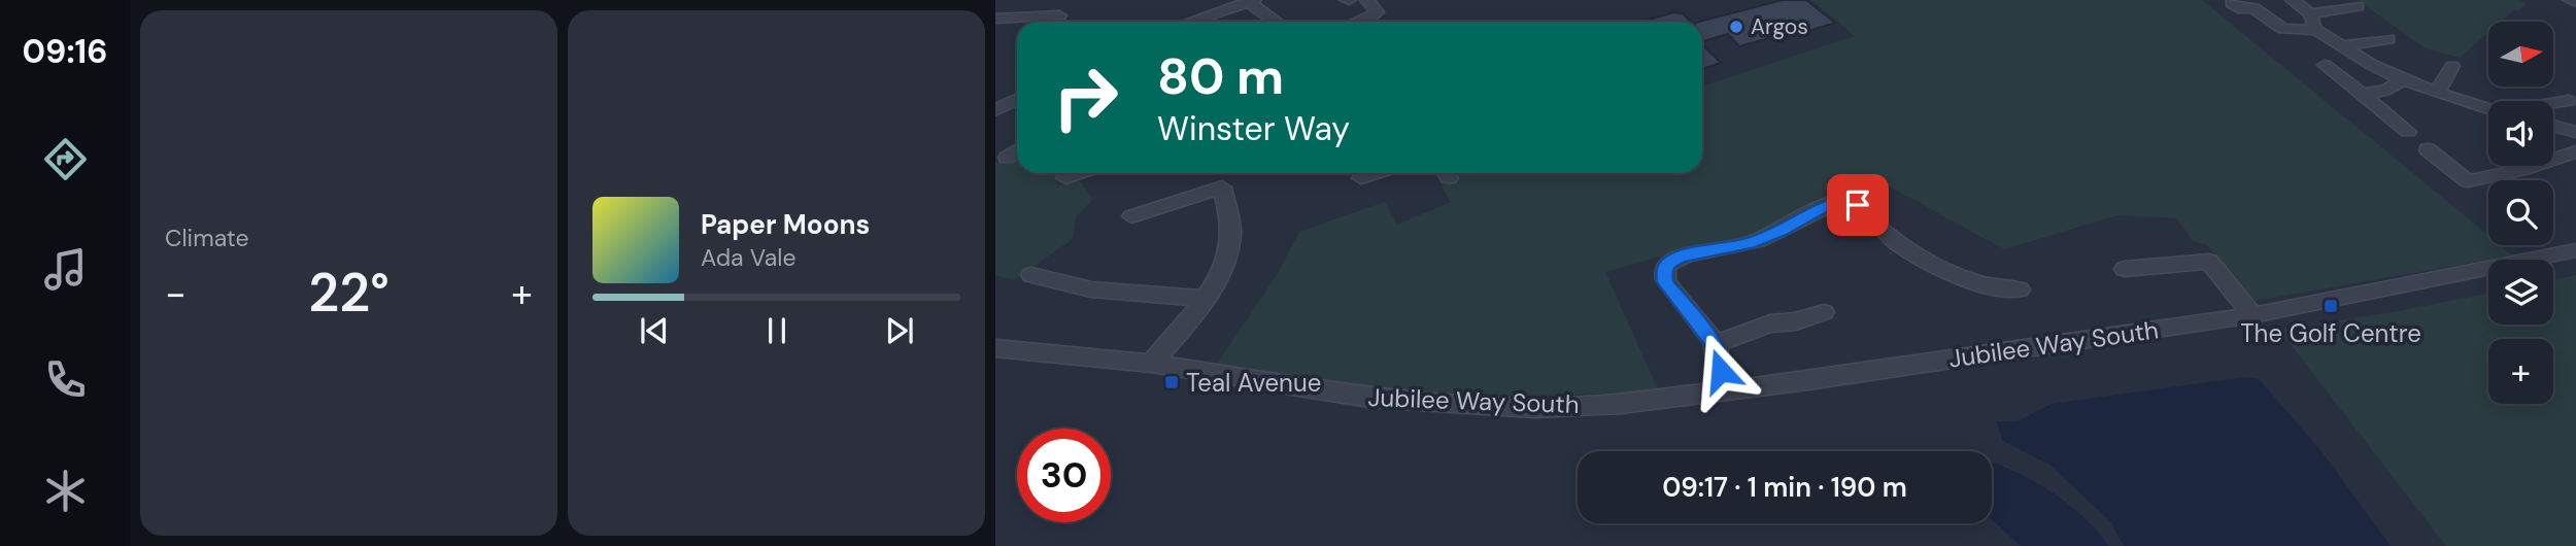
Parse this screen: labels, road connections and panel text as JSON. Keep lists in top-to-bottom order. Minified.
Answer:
{"streets":{"street":["Jubilee Way South"]},"places":{"other":["Argos"],"transit":["The Golf Centre","Teal Avenue"]},"north":"right","page":{"tabs":"09:16","tile":"Climate","map_buttons":"+","turn":["80 m","Winster Way"],"song":["Paper Moons","Ada Vale"],"heat":["−","22°","+"],"limit":"30","trip":"09:17 · 1 min · 190 m"}}
